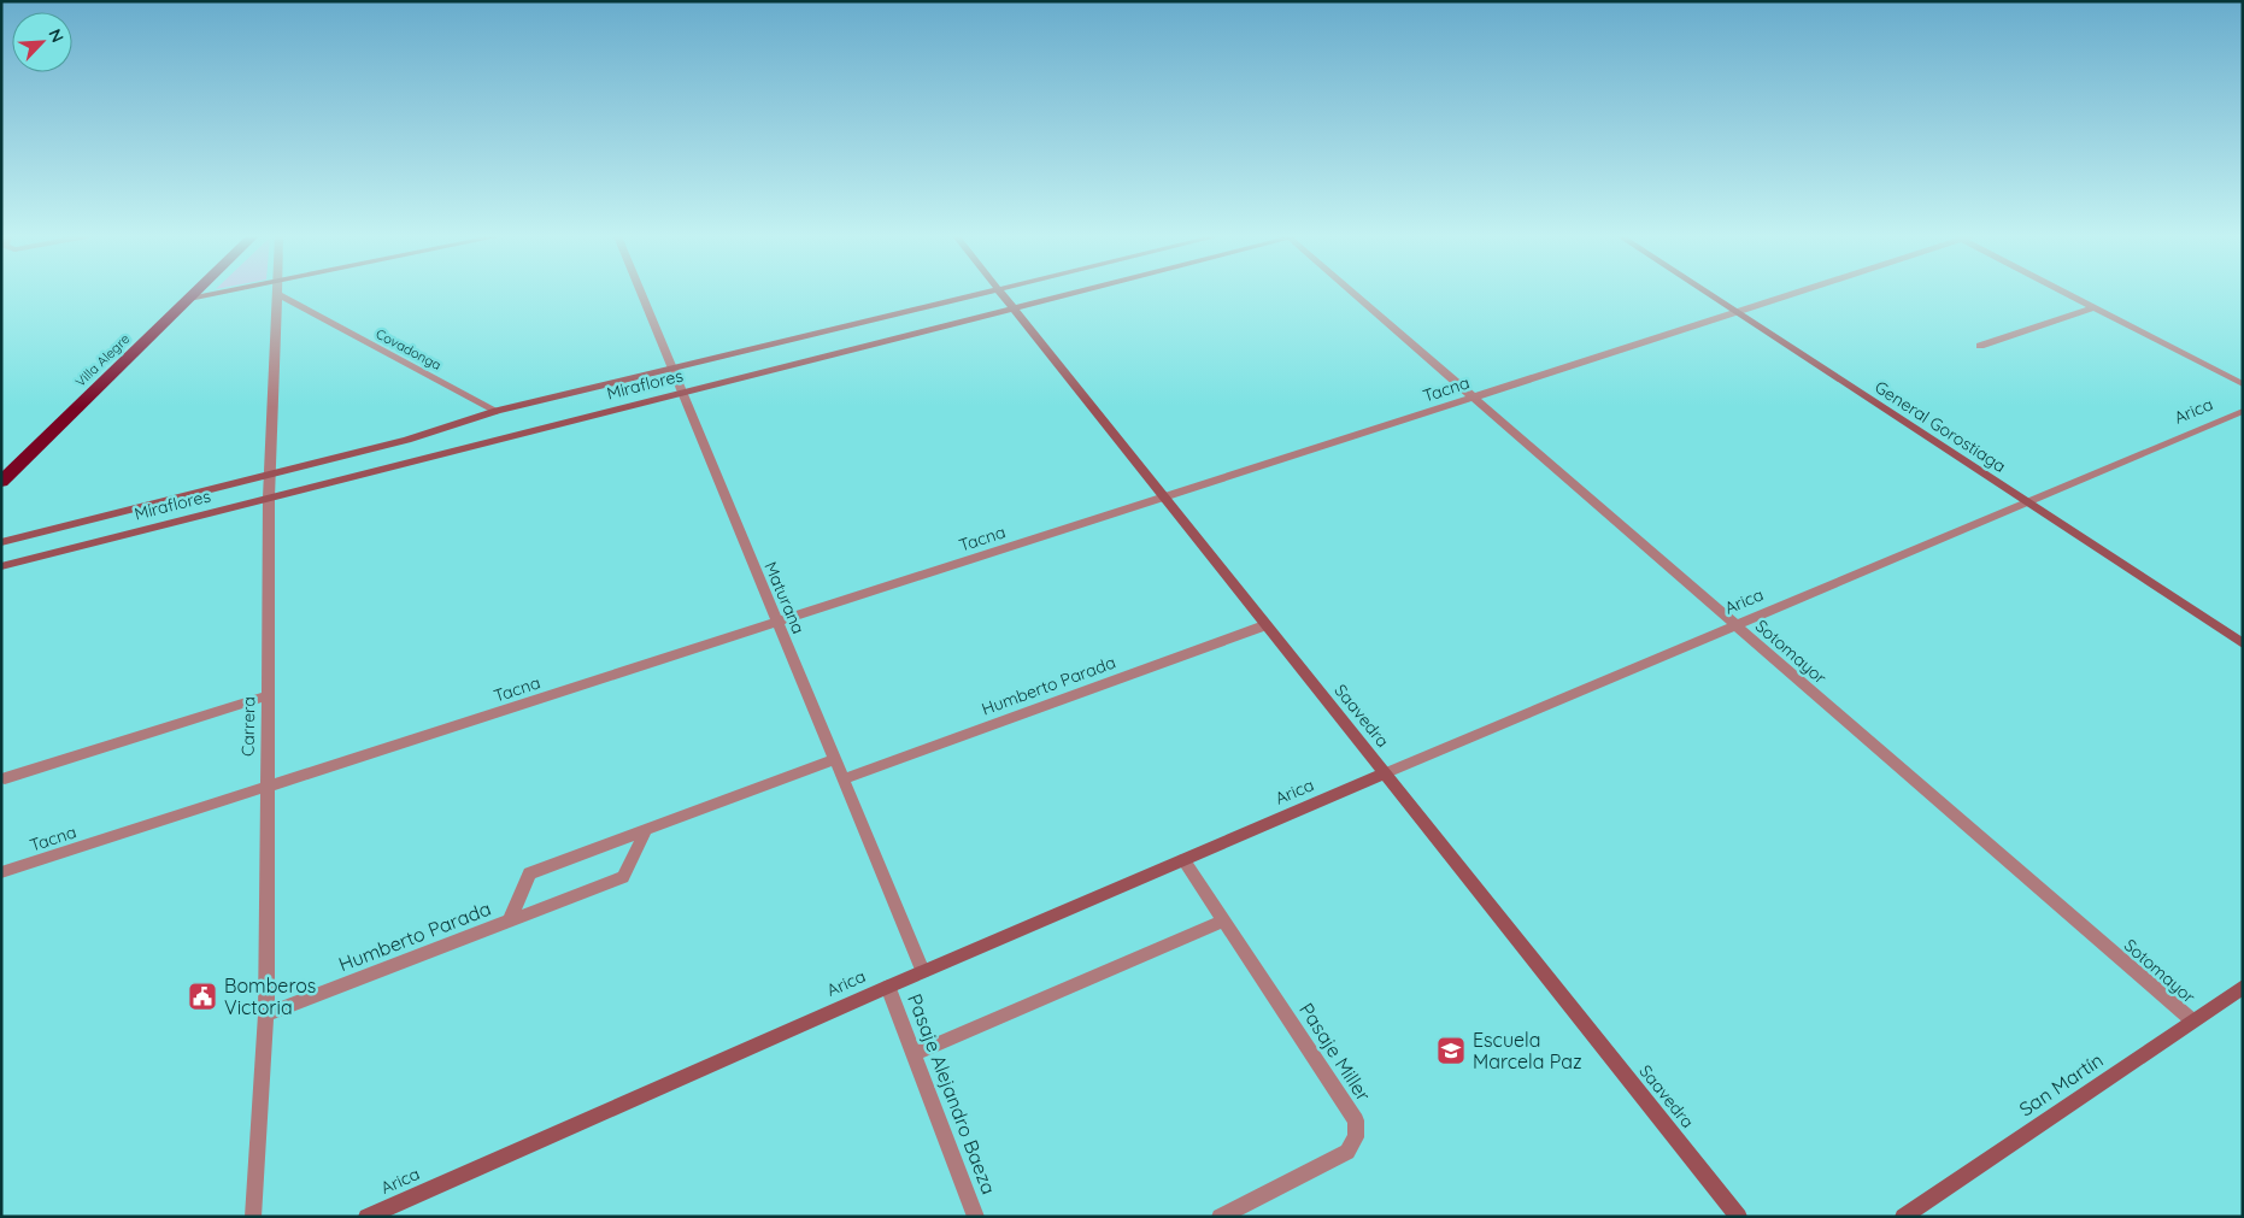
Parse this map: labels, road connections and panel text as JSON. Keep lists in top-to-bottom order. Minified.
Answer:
{"streets":{"highway":["Villa Alegre"],"street":["Covadonga","Miraflores","Tacna","Arica","General Gorostiaga","Maturana","Sotomayor","Humberto Parada","Saavedra","Carrera","Pasaje Miller","San Martín","Pasaje Alejandro Baeza"]},"crossings":[["Covadonga","Miraflores"],["Miraflores","Maturana"],["Miraflores","Saavedra"],["Miraflores","Carrera"],["Tacna","General Gorostiaga"],["Tacna","Maturana"],["Tacna","Sotomayor"],["Tacna","Saavedra"],["Tacna","Carrera"],["Arica","General Gorostiaga"],["Arica","Maturana"],["Arica","Sotomayor"],["Arica","Saavedra"],["Arica","Pasaje Miller"],["Arica","Pasaje Alejandro Baeza"],["Maturana","Humberto Parada"],["Sotomayor","San Martín"],["Humberto Parada","Saavedra"],["Humberto Parada","Carrera"]],"places":{"public building":["Bomberos Victoria"],"school or university":["Escuela Marcela Paz"]},"north":"top right"}
